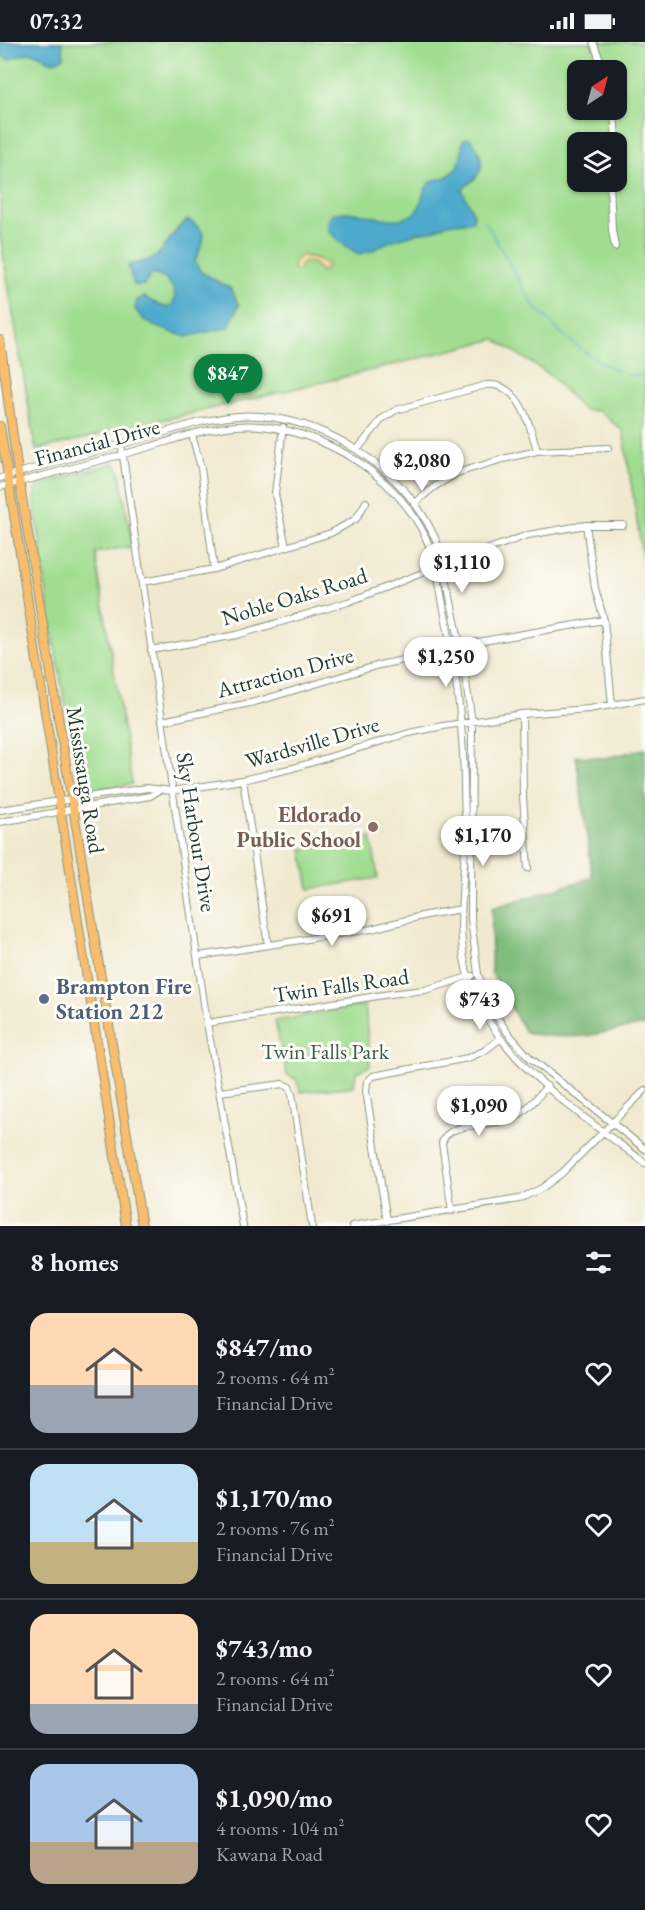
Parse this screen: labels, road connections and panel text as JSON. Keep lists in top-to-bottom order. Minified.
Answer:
{"streets":{"main road":["Mississauga Road"],"street":["Financial Drive","Noble Oaks Road","Attraction Drive","Wardsville Drive","Sky Harbour Drive","Twin Falls Road"]},"crossings":[["Financial Drive","Noble Oaks Road"],["Financial Drive","Attraction Drive"],["Financial Drive","Wardsville Drive"],["Financial Drive","Mississauga Road"],["Financial Drive","Sky Harbour Drive"],["Financial Drive","Twin Falls Road"],["Noble Oaks Road","Sky Harbour Drive"],["Attraction Drive","Sky Harbour Drive"],["Wardsville Drive","Mississauga Road"],["Wardsville Drive","Sky Harbour Drive"],["Sky Harbour Drive","Twin Falls Road"]],"parks":["Twin Falls Park"],"places":["Eldorado Public School","Brampton Fire Station 212"],"north":"top right","page":{"status":"07:32","price":["$847","$2,080","$1,110","$1,250","$1,170","$691","$743","$1,090"],"heading":"8 homes","list":[{"name":"$847/mo","note":"2 rooms · 64 m² · Financial Drive"},{"name":"$1,170/mo","note":"2 rooms · 76 m² · Financial Drive"},{"name":"$743/mo","note":"2 rooms · 64 m² · Financial Drive"},{"name":"$1,090/mo","note":"4 rooms · 104 m² · Kawana Road"}]}}
